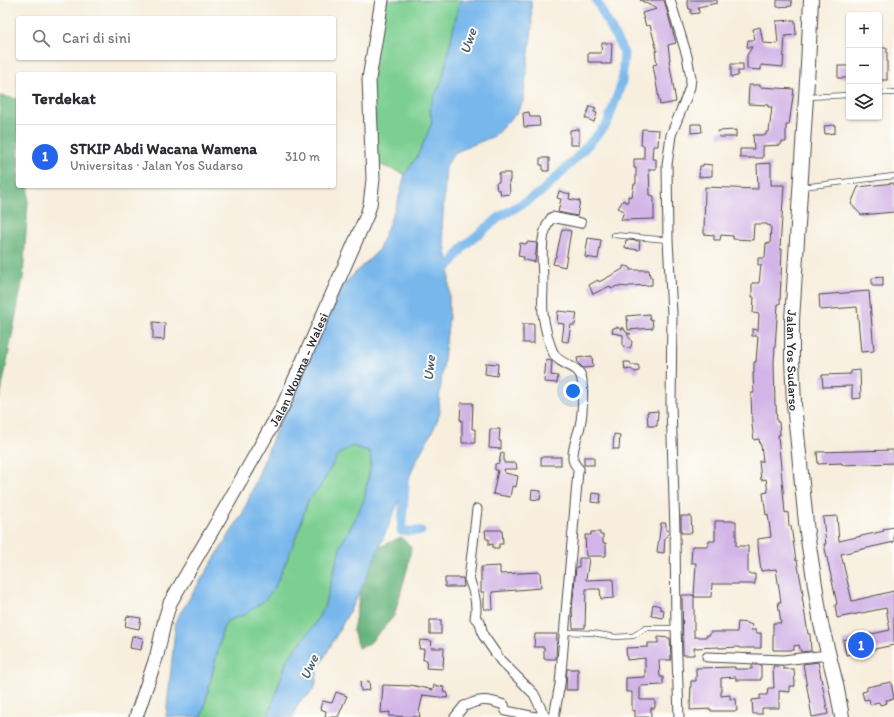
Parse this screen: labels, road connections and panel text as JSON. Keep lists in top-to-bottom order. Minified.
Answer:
{"streets":{"main road":["Jalan Yos Sudarso"],"street":["Jalan Wouma - Walesi"]},"water":["Uwe"],"page":{"map_buttons":["+","−"],"search":"Cari di sini","heading":"Terdekat","list":[{"mark":"1","name":"STKIP Abdi Wacana Wamena","note":"Universitas · Jalan Yos Sudarso","value":"310 m"}],"pins":"1"}}
